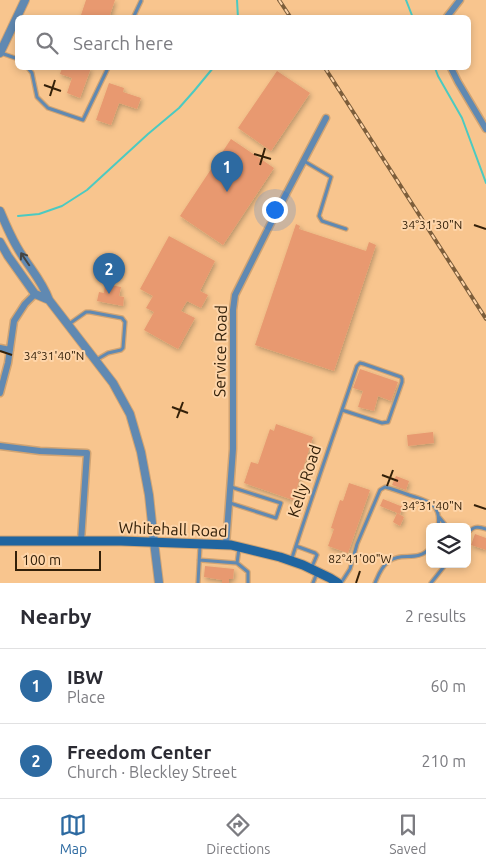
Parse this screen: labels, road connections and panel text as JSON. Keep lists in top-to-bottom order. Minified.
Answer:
{"streets":{"main road":["Whitehall Road"],"street":["Service Road"],"lane":["Kelly Road"]},"crossings":[["Service Road","Whitehall Road"],["Kelly Road","Whitehall Road"]],"scale_bar":"100 m","page":{"search":"Search here","pins":["1","2"],"scale":"100 m","heading":["Nearby","2 results"],"list":[{"mark":"1","name":"IBW","note":"Place","value":"60 m"},{"mark":"2","name":"Freedom Center","note":"Church · Bleckley Street","value":"210 m"}],"nav":["Map","Directions","Saved"]},"coordinates":["34°31'30\"N","34°31'40\"N","82°41'00\"W"]}
